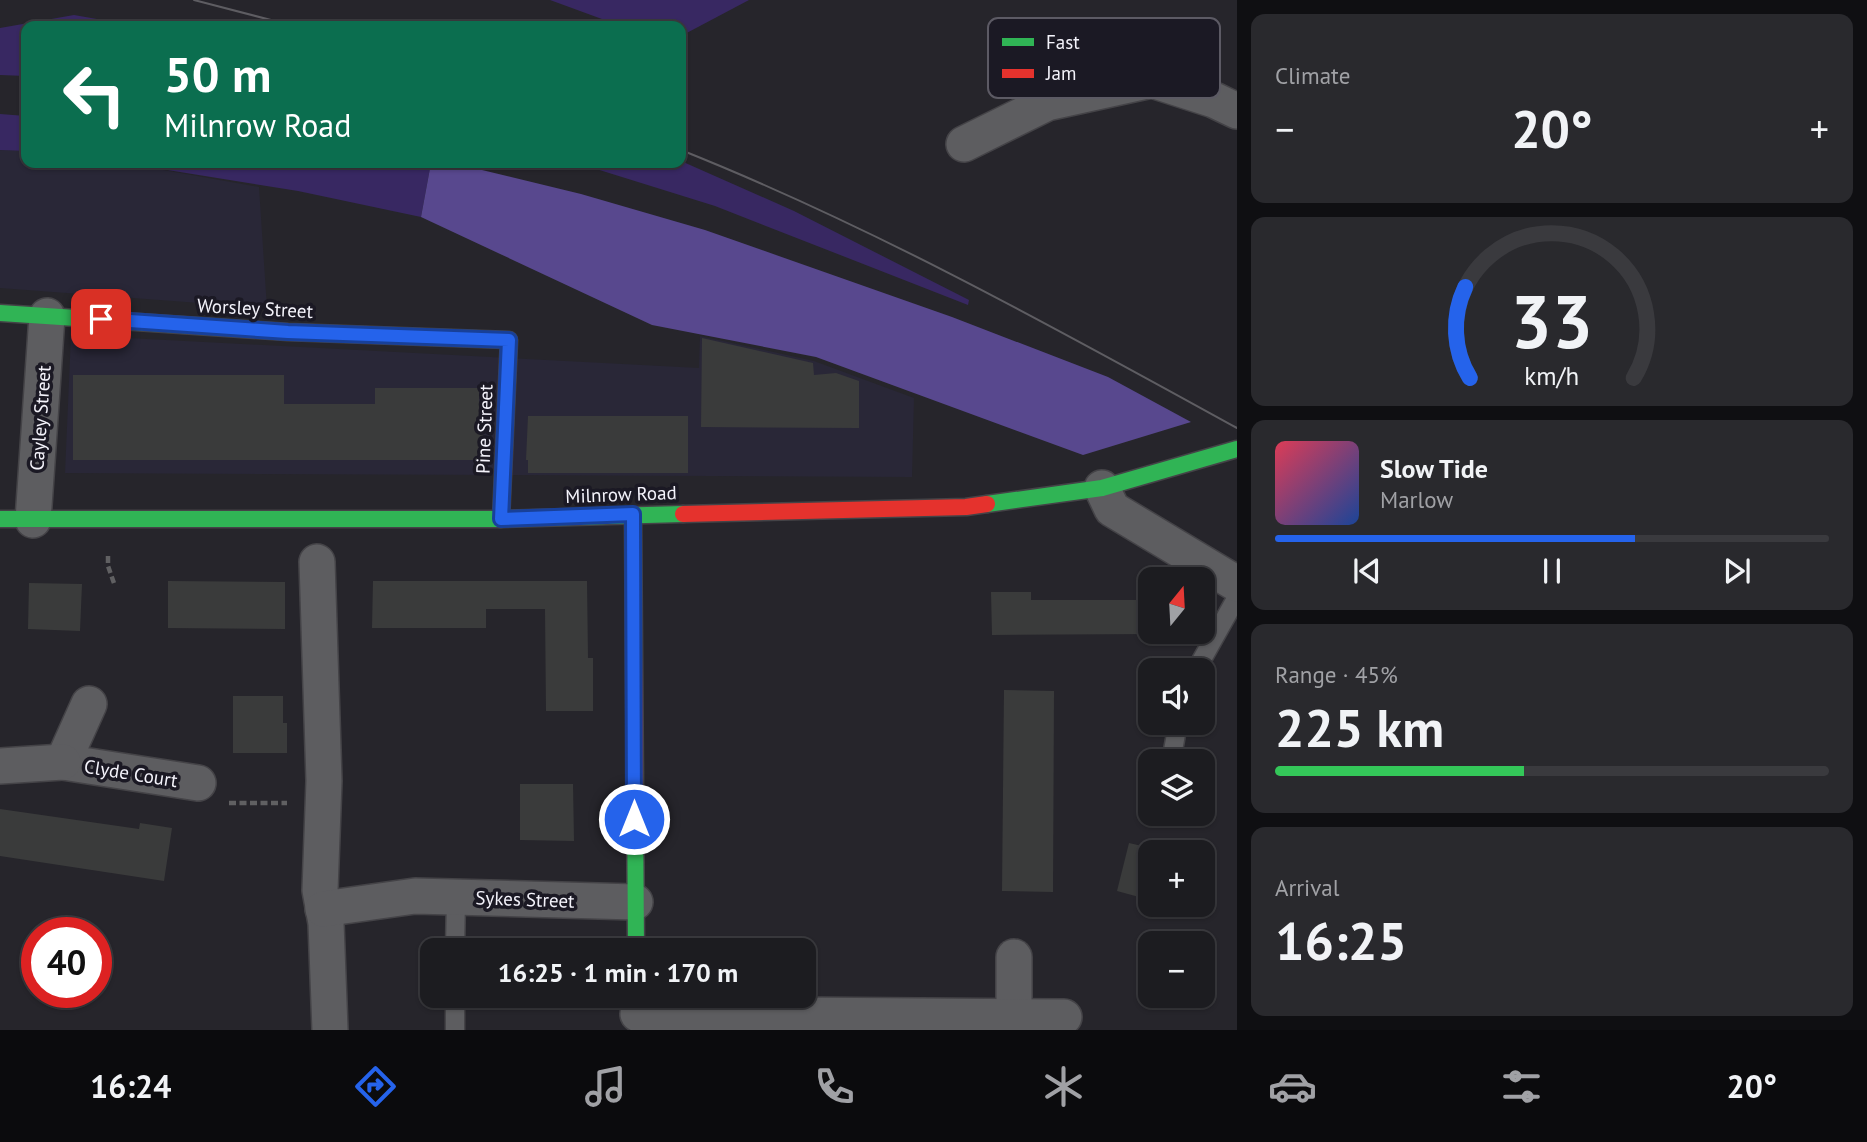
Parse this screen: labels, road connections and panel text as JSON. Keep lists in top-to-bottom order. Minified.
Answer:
{"streets":{"main road":["Worsley Street","Pine Street","Milnrow Road"],"street":["Cayley Street","Clyde Court","Sykes Street"]},"crossings":[["Worsley Street","Cayley Street"],["Worsley Street","Pine Street"],["Cayley Street","Milnrow Road"],["Pine Street","Milnrow Road"]],"legend":["Fast","Jam"],"north":"top","page":{"tile":["Climate",["Range · 45%","225 km"],["Arrival","16:25"]],"turn":["50 m","Milnrow Road"],"heat":["−","20°","+"],"song":["Slow Tide","Marlow"],"map_buttons":["+","−"],"limit":"40","trip":"16:25 · 1 min · 170 m","tabs":["16:24","20°"],"gauge":["33","km/h"]}}
